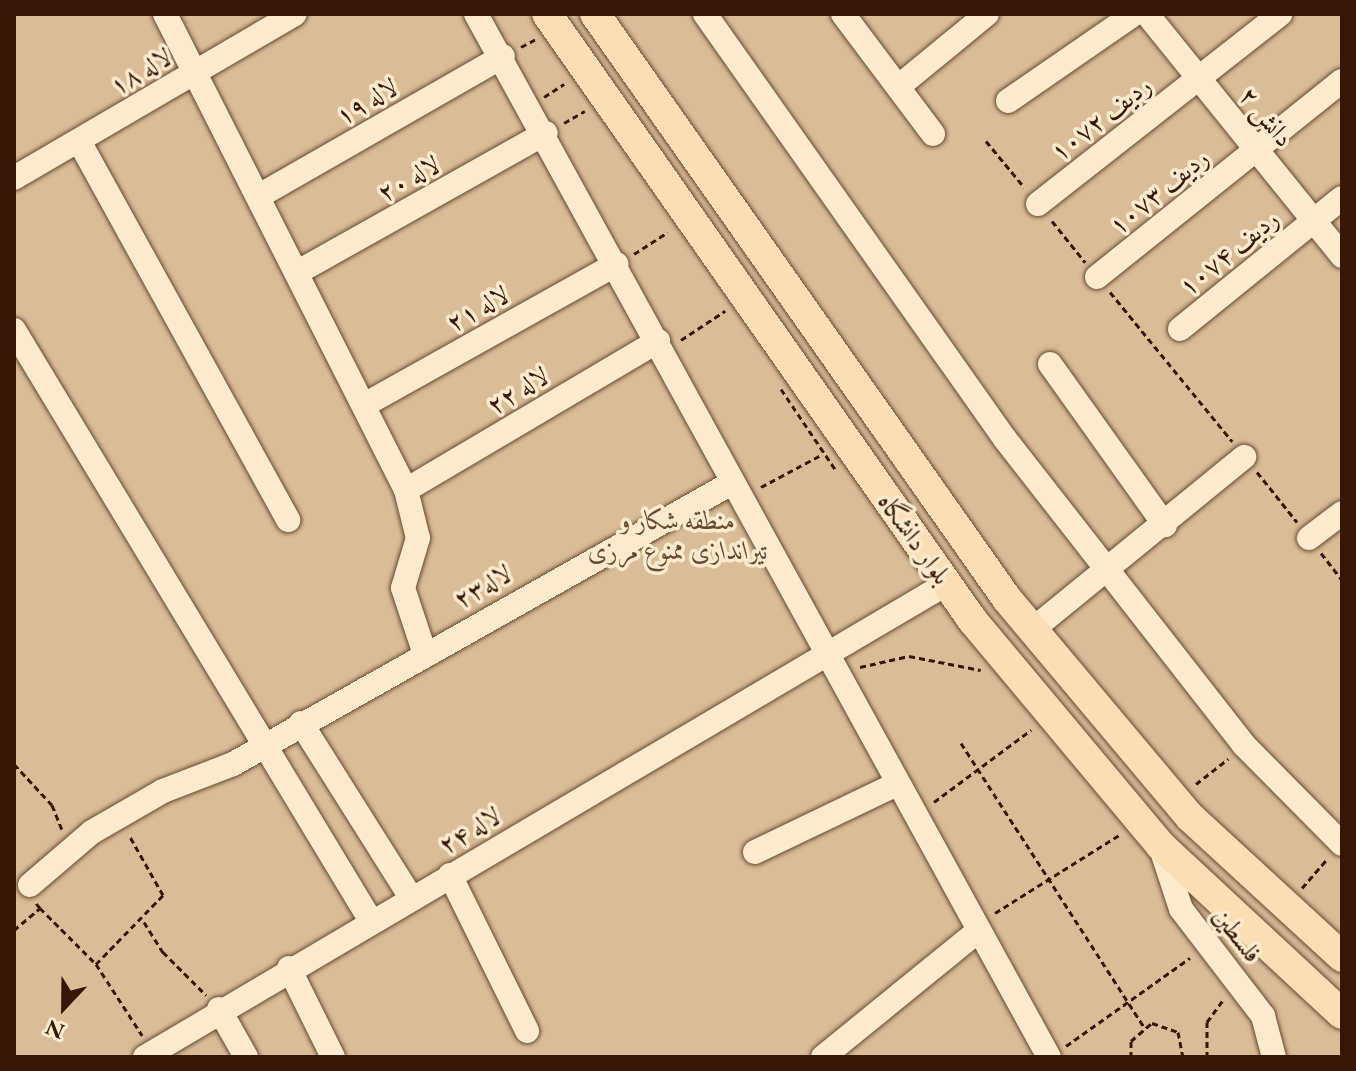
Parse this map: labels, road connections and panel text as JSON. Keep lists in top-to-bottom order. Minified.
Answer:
{"streets":{"main road":["بلوار دانشگاه"],"street":["لاله ۱۸","لاله ۱۹","دانش ۲","ردیف ۱۰۷۲","لاله ۲۰","ردیف ۱۰۷۳","ردیف ۱۰۷۴","لاله ۲۱","لاله ۲۲","لاله۲۳","لاله ۲۴","فلسطین"]},"crossings":[["دانش ۲","ردیف ۱۰۷۲"],["دانش ۲","ردیف ۱۰۷۳"],["دانش ۲","ردیف ۱۰۷۴"],["بلوار دانشگاه","لاله ۲۴"],["بلوار دانشگاه","فلسطین"]],"parks":["منطقه شکار و تیراندازی ممنوع مرزی"],"north":"bottom"}
